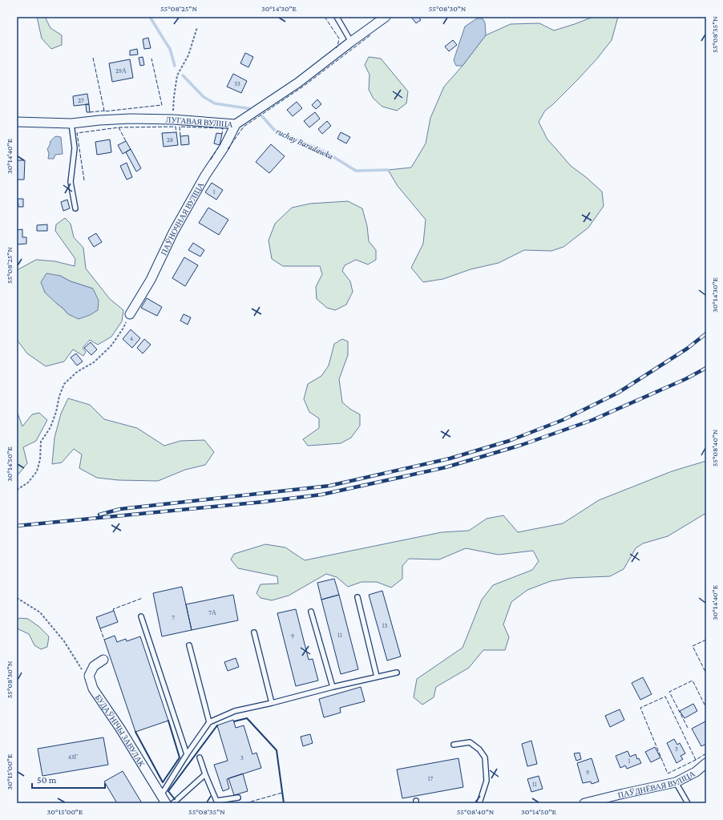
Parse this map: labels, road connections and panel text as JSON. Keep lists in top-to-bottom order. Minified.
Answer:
{"streets":{"street":["ЛУГАВАЯ ВУЛІЦА","ПАЎНОЧНАЯ ВУЛІЦА","БУДАЎНІЧЫ ЗАВУЛАК","ПАЎДНЁВАЯ ВУЛІЦА"]},"crossings":[["ЛУГАВАЯ ВУЛІЦА","ПАЎНОЧНАЯ ВУЛІЦА"]],"water":["ruchay Baradawka"],"house_numbers":["29А","33","27","28","1","4","7А","7","13","11","9","3","43Г","3","1","9","17","11"],"scale_bar":"50 m","coordinates":["55°08'25\"N","30°14'30\"E","55°08'30\"N","55°08'35\"N","30°14'40\"E","55°08'40\"N","30°14'50\"E","30°15'00\"E"]}
